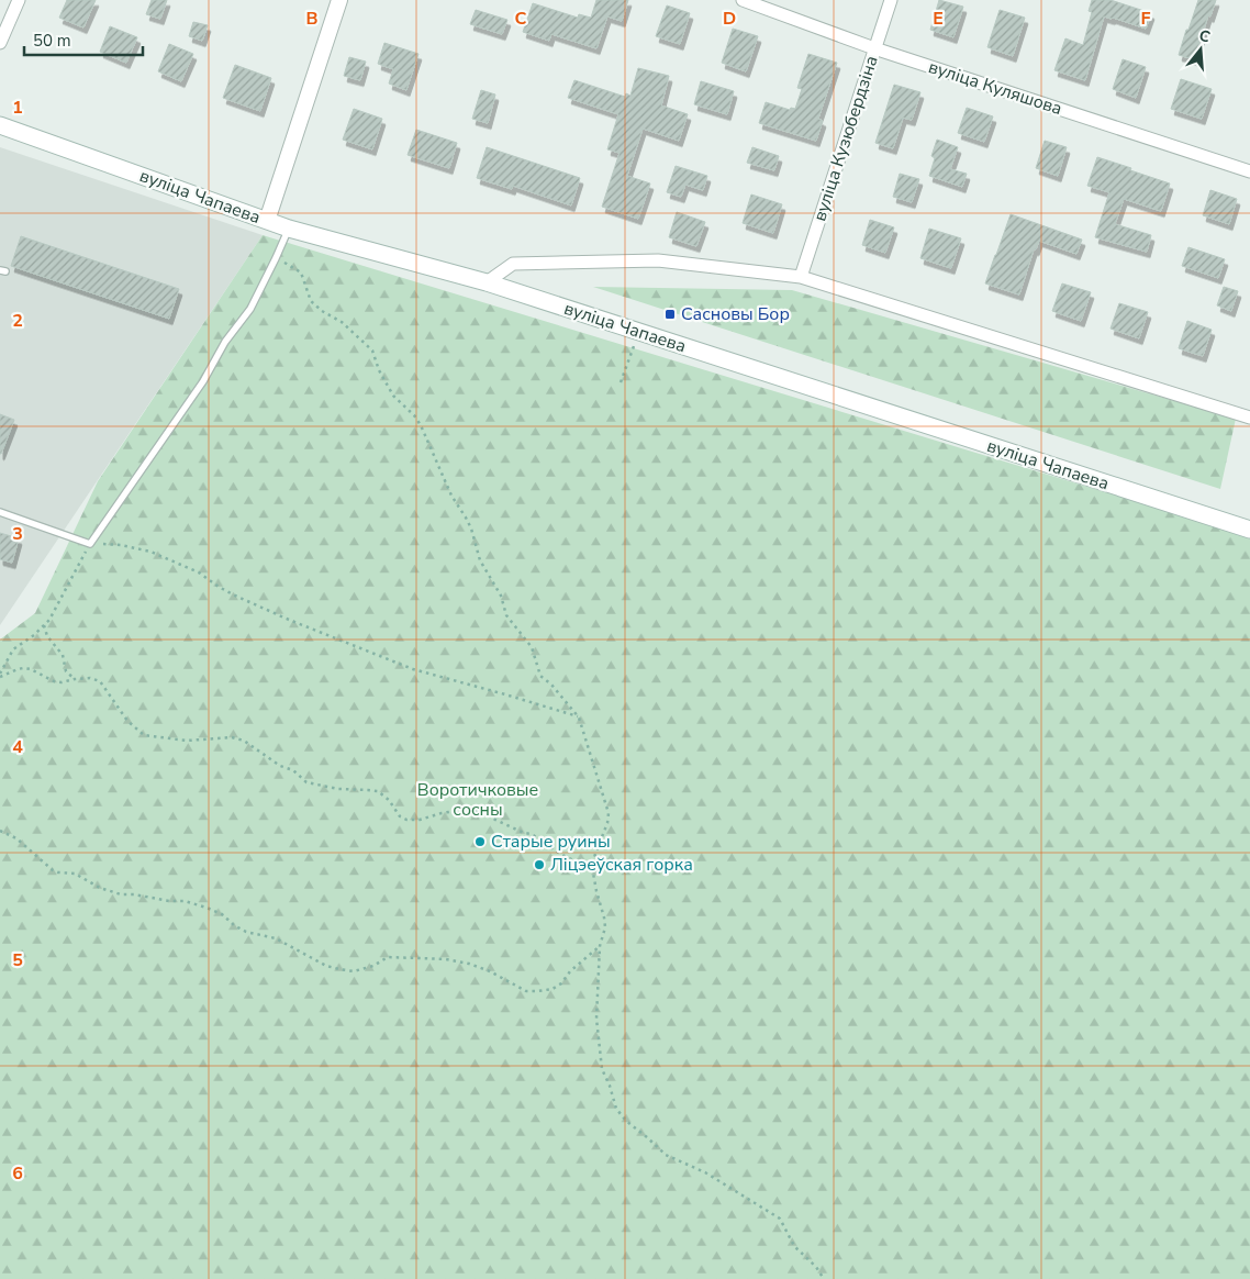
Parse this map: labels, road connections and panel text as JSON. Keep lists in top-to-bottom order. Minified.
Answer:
{"streets":{"main road":["вуліца Чапаева"],"street":["вуліца Куляшова","вуліца Кузюбердзіна"]},"crossings":[["вуліца Куляшова","вуліца Кузюбердзіна"]],"parks":["Воротичковые сосны"],"places":{"transit":["Сасновы Бор"],"other":["Старые руины","Ліцэеўская горка"]},"scale_bar":"50 m","north":"top","grid":{"columns":["B","C","D","E","F"],"rows":["1","2","3","4","5","6"]}}
